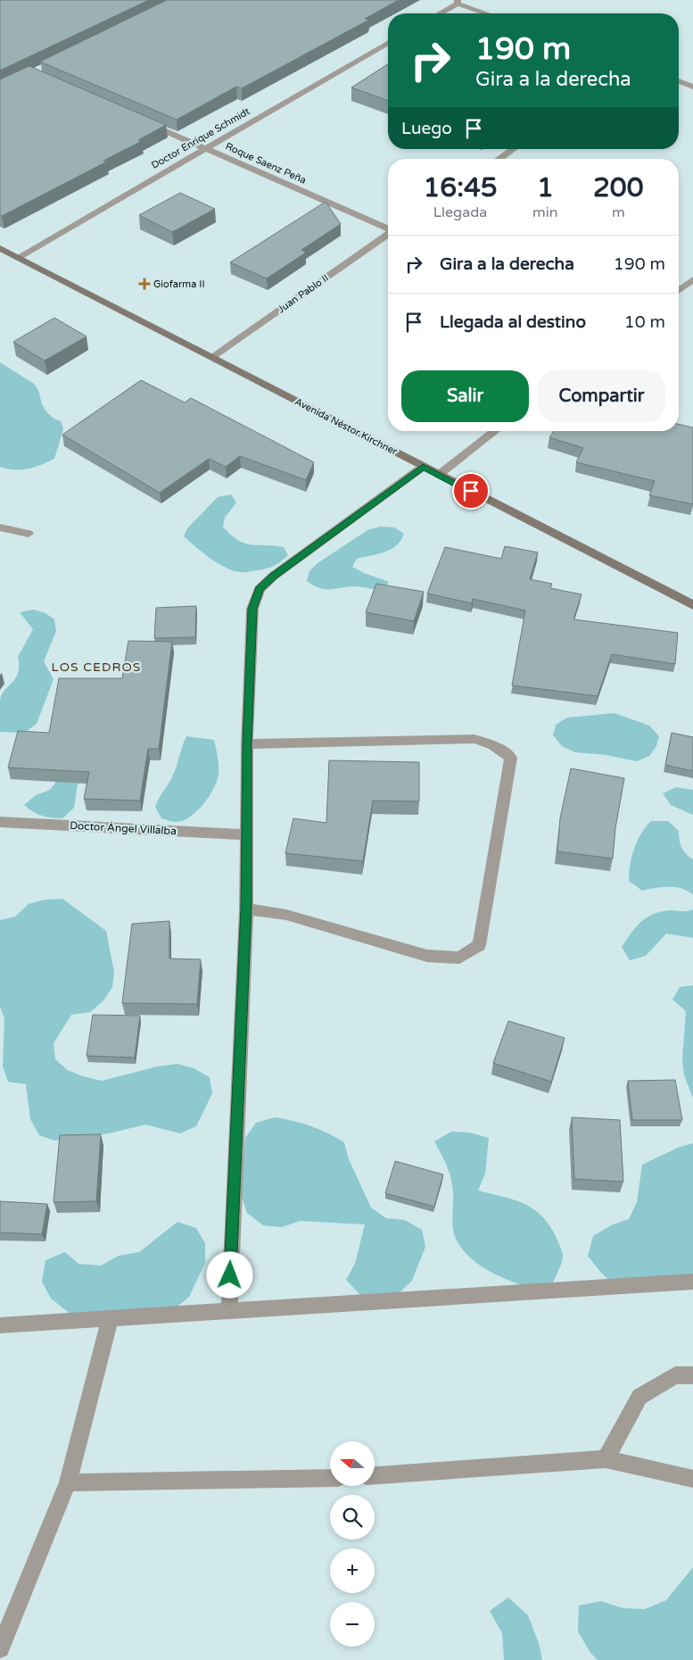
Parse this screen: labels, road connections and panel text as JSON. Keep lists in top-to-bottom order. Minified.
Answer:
{"streets":{"main road":["Avenida Néstor Kirchner"],"street":["Doctor Enrique Schmidt","Roque Saenz Peña","Juan Pablo II","Doctor Ángel Villalba"]},"crossings":[["Doctor Enrique Schmidt","Roque Saenz Peña"],["Doctor Enrique Schmidt","Avenida Néstor Kirchner"],["Juan Pablo II","Avenida Néstor Kirchner"]],"districts":["LOS CEDROS"],"places":{"health":["Giofarma II"]},"north":"left","page":{"turn":["190 m","Gira a la derecha"],"then":"Luego","eta":["16:45","Llegada","1","min","200","m"],"list":[{"name":"Gira a la derecha","value":"190 m"},{"name":"Llegada al destino","value":"10 m"}],"buttons":["Salir","Compartir"],"map_buttons":["+","−"]}}
